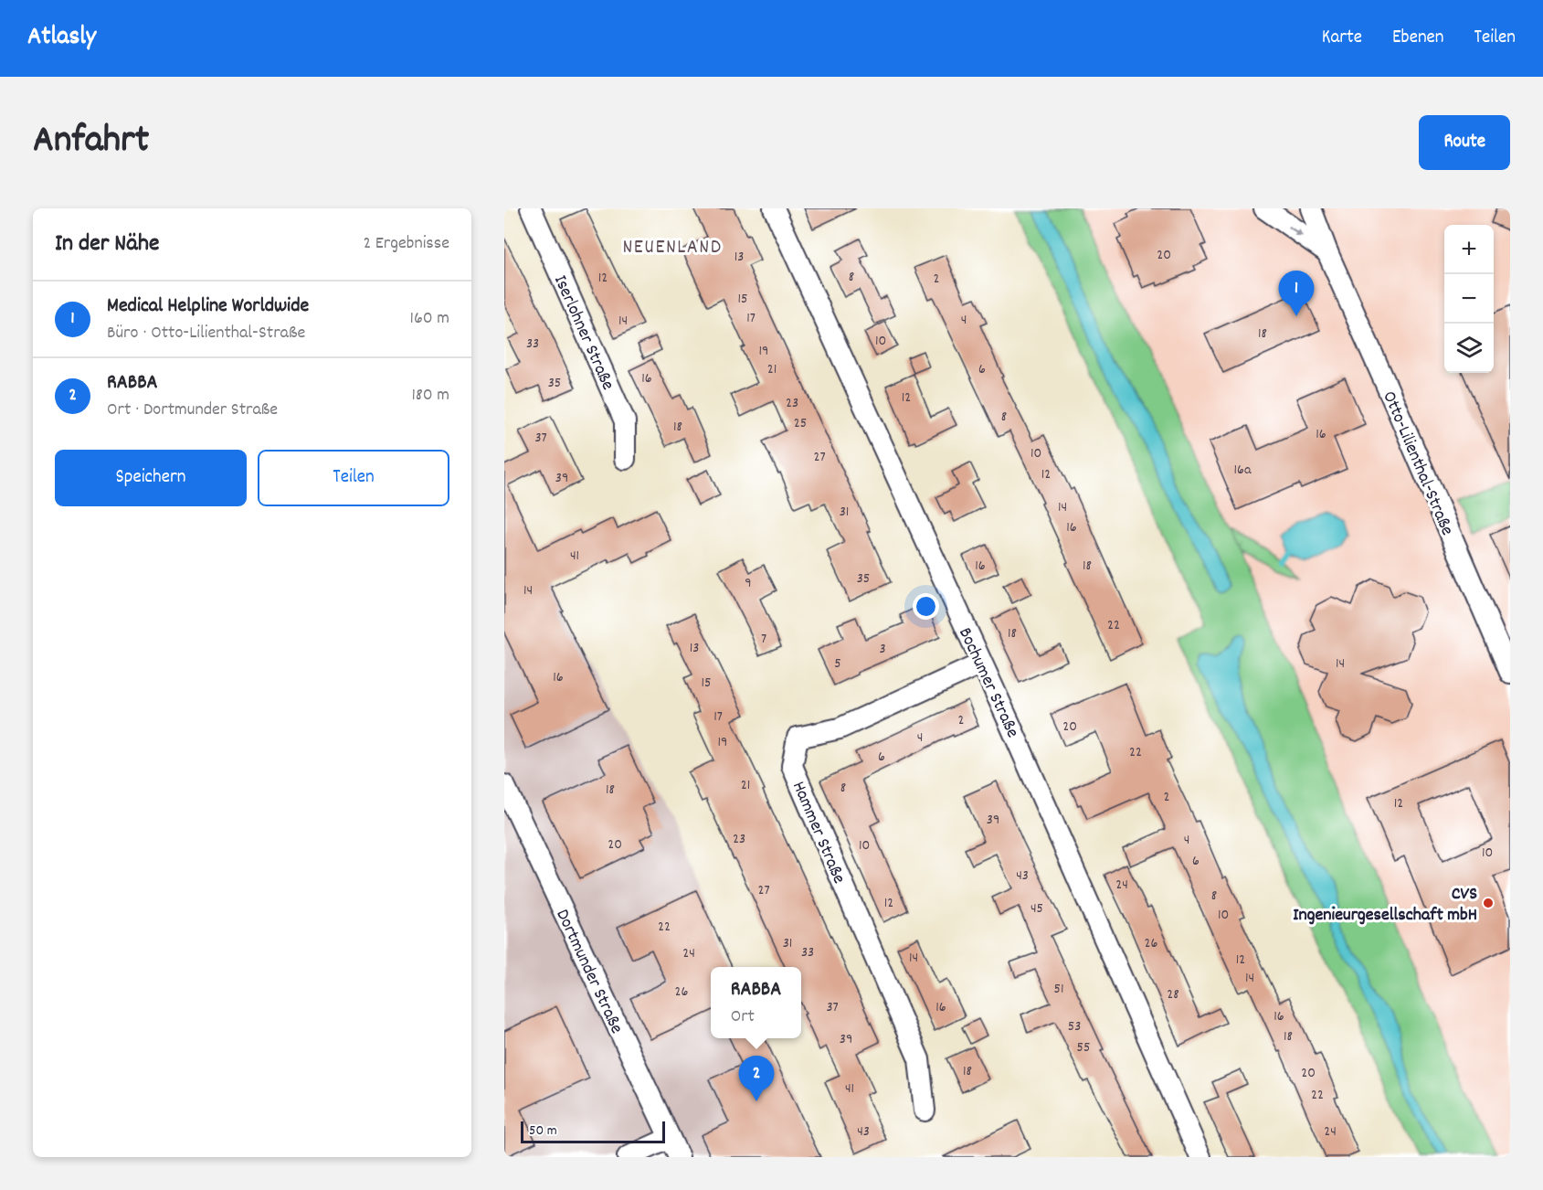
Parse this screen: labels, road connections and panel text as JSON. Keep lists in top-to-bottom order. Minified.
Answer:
{"streets":{"street":["Iserlohner Straße","Otto-Lilienthal-Straße","Bochumer Straße","Hammer Straße","Dortmunder Straße"]},"crossings":[["Bochumer Straße","Hammer Straße"]],"districts":["NEUENLAND"],"places":["CVS Ingenieurgesellschaft mbH"],"house_numbers":["20","13","8","12","2","15","17","4","14","18","10","33","19","21","6","16","35","12","23","8","25","18","16","37","10","27","16a","12","39","14","31","16","41","16","18","35","9","14","22","18","7","13","3","5","14","16","15","17","2","20","4","19","22","6","21","8","18","2","12","39","23","4","20","10","10","6","43","24","27","8","12","45","10","22","31","26","33","24","14","12","14","51","26","28","37","16","16","53","18","39","55","18","20","41","22","43","24"],"scale_bar":"50 m","page":{"header":"Atlasly","nav":["Karte","Ebenen","Teilen"],"title":"Anfahrt","buttons":["Route",["Speichern","Teilen"]],"heading":["In der Nähe","2 Ergebnisse"],"map_buttons":["+","−"],"pins":["1","2"],"list":[{"mark":"1","name":"Medical Helpline Worldwide","note":"Büro · Otto-Lilienthal-Straße","value":"160 m"},{"mark":"2","name":"RABBA","note":"Ort · Dortmunder Straße","value":"180 m"}],"popup":["RABBA","Ort"],"scale":"50 m"}}
